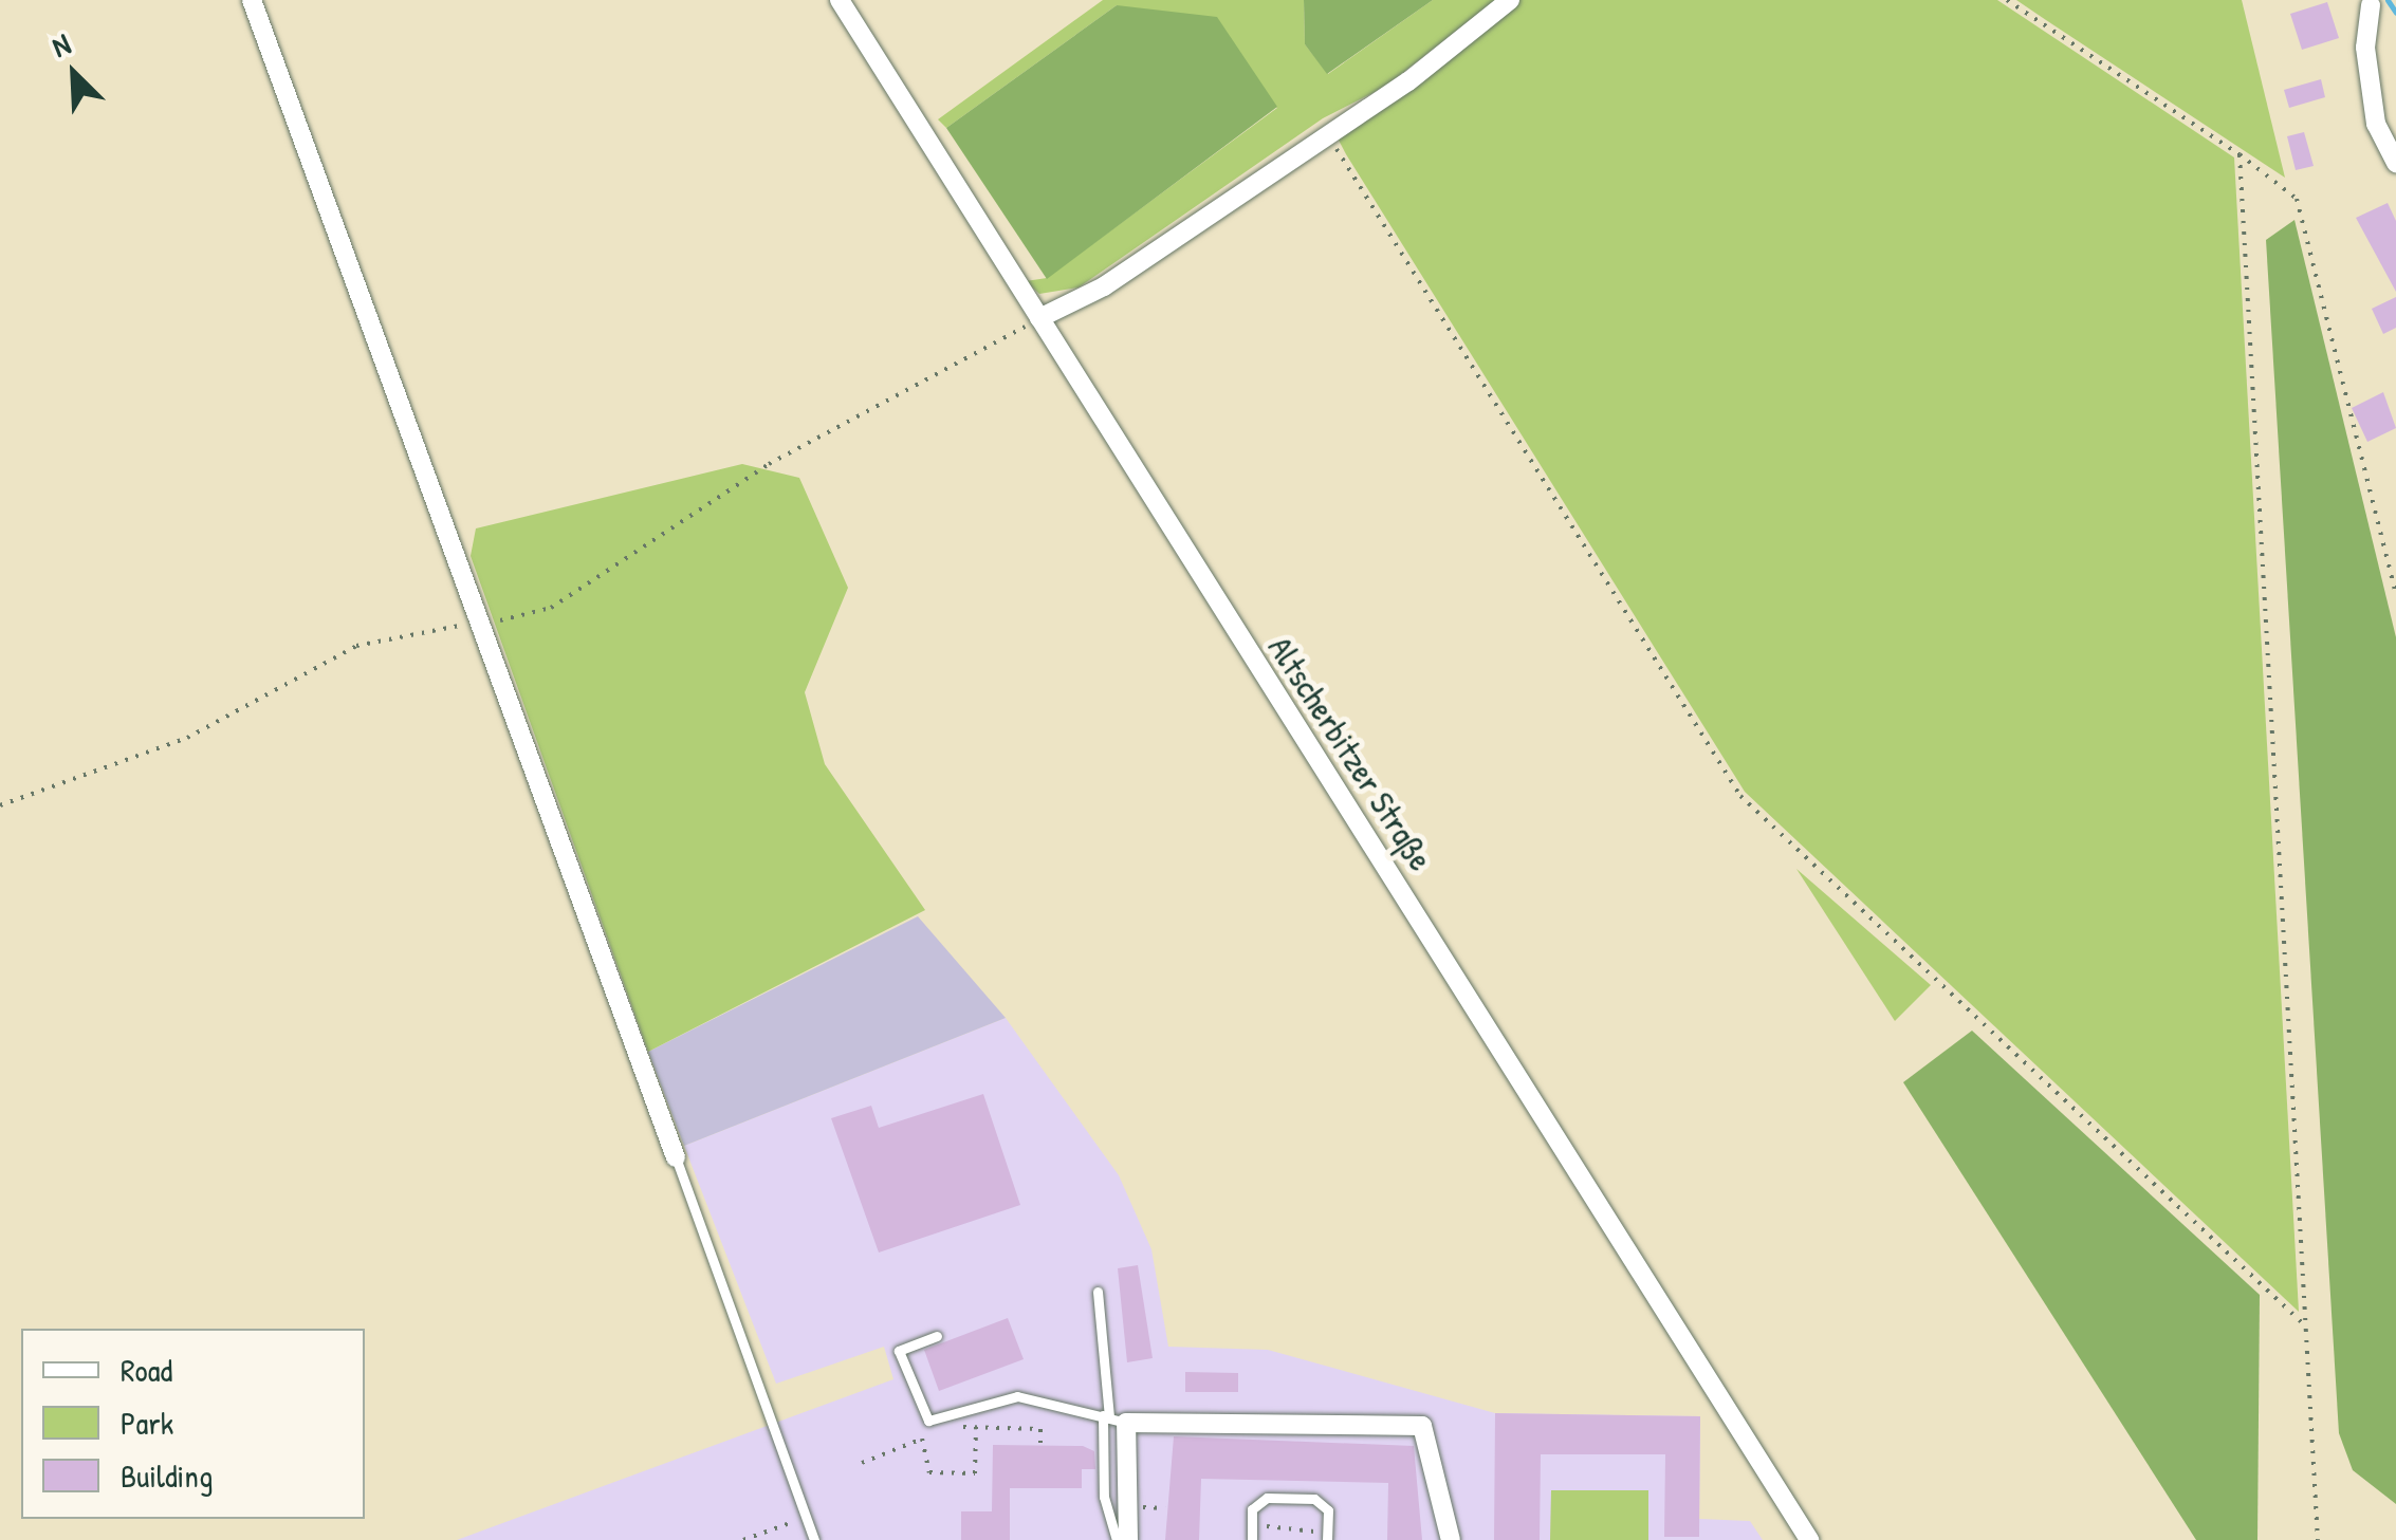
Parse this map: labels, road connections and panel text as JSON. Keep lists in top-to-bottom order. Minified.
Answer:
{"streets":{"street":["Altscherbitzer Straße"]},"legend":["Road","Park","Building"],"north":"top left"}
